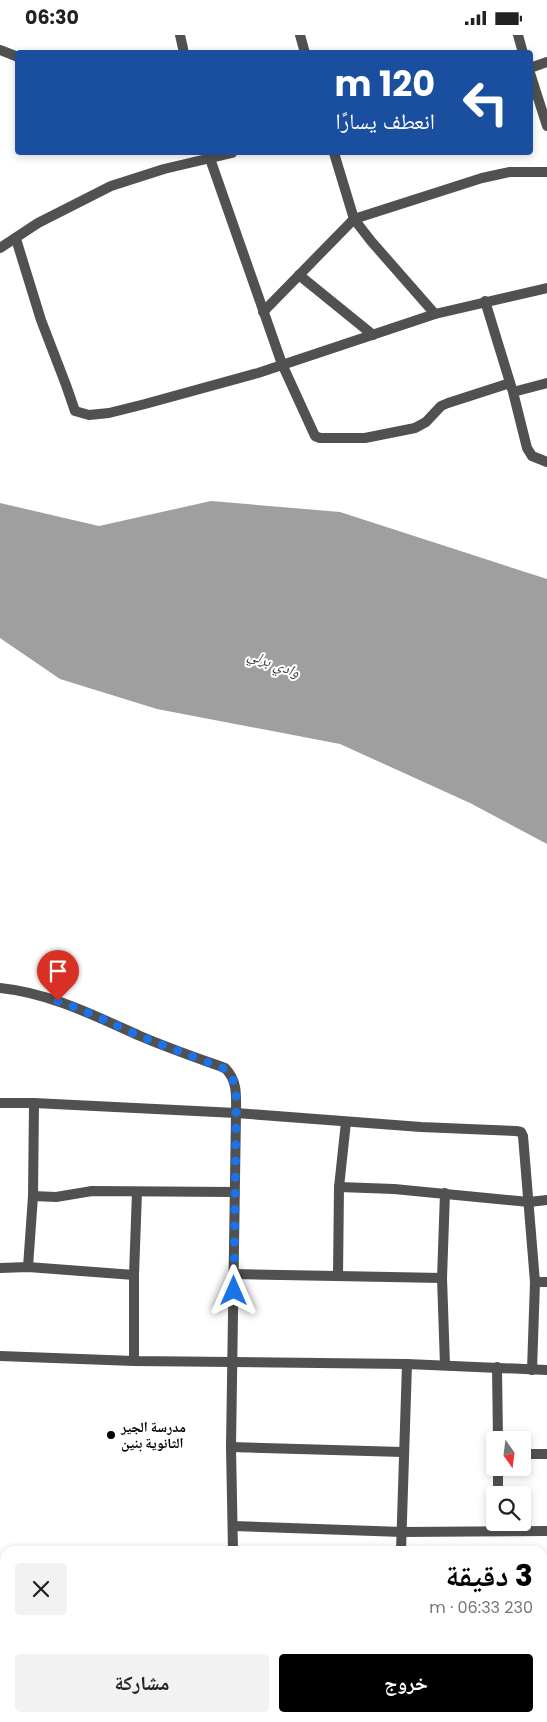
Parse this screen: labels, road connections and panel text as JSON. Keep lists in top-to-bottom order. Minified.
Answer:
{"water":["وادي برلي"],"places":["مدرسة الجير الثانوية بنين"],"north":"bottom","page":{"status":"06:30","turn":["120 m","انعطف يسارًا"],"heading":["3 دقيقة","230 m · 06:33"],"buttons":["خروج","مشاركة"]}}
